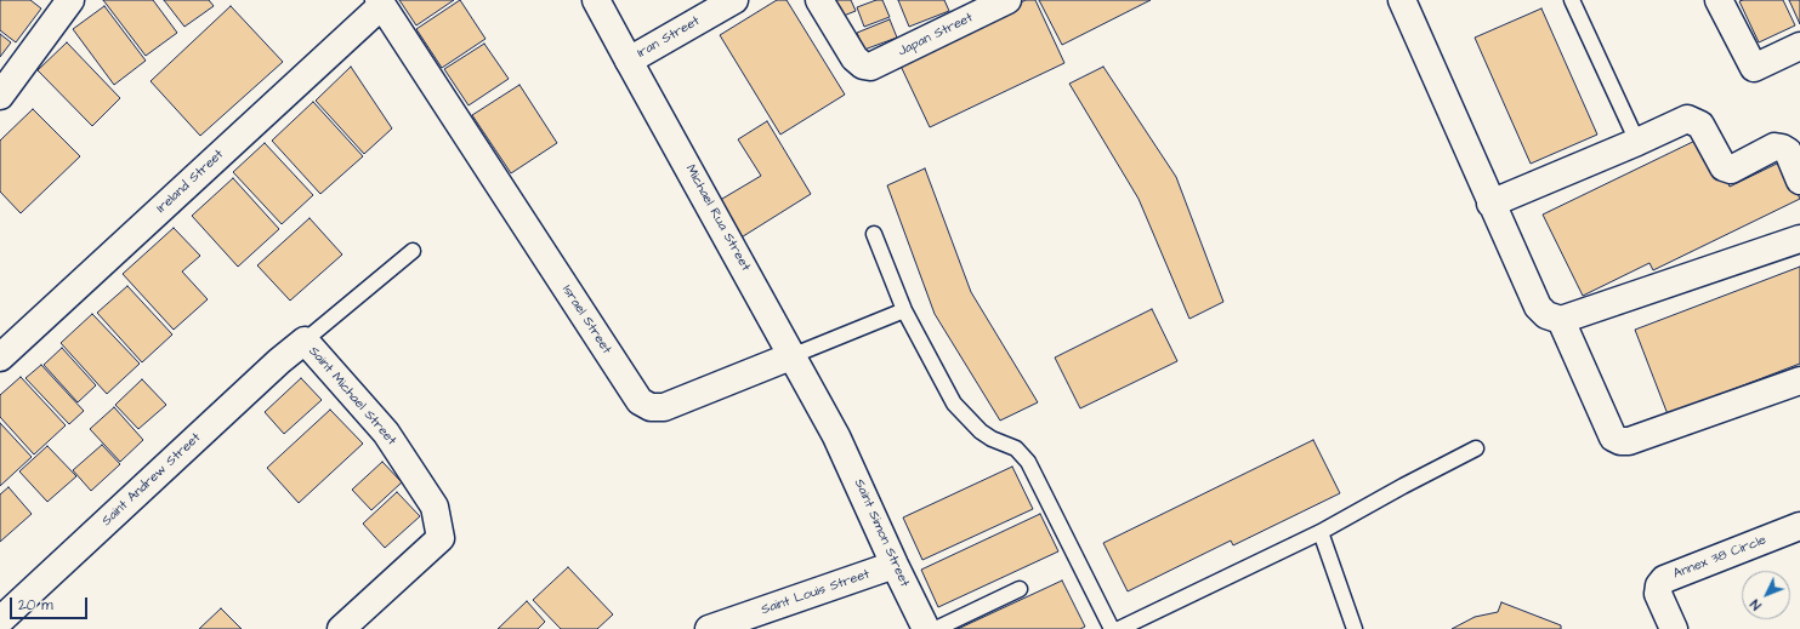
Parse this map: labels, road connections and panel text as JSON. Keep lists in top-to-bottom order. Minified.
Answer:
{"streets":{"street":["Japan Street","Iran Street","Ireland Street","Michael Rua Street","Israel Street","Saint Michael Street","Saint Andrew Street","Saint Simon Street","Annex 38 Circle","Saint Louis Street"]},"crossings":[["Iran Street","Michael Rua Street"],["Ireland Street","Israel Street"],["Michael Rua Street","Israel Street"],["Michael Rua Street","Saint Simon Street"],["Saint Michael Street","Saint Andrew Street"],["Saint Simon Street","Saint Louis Street"]],"scale_bar":"20 m","north":"bottom left"}
